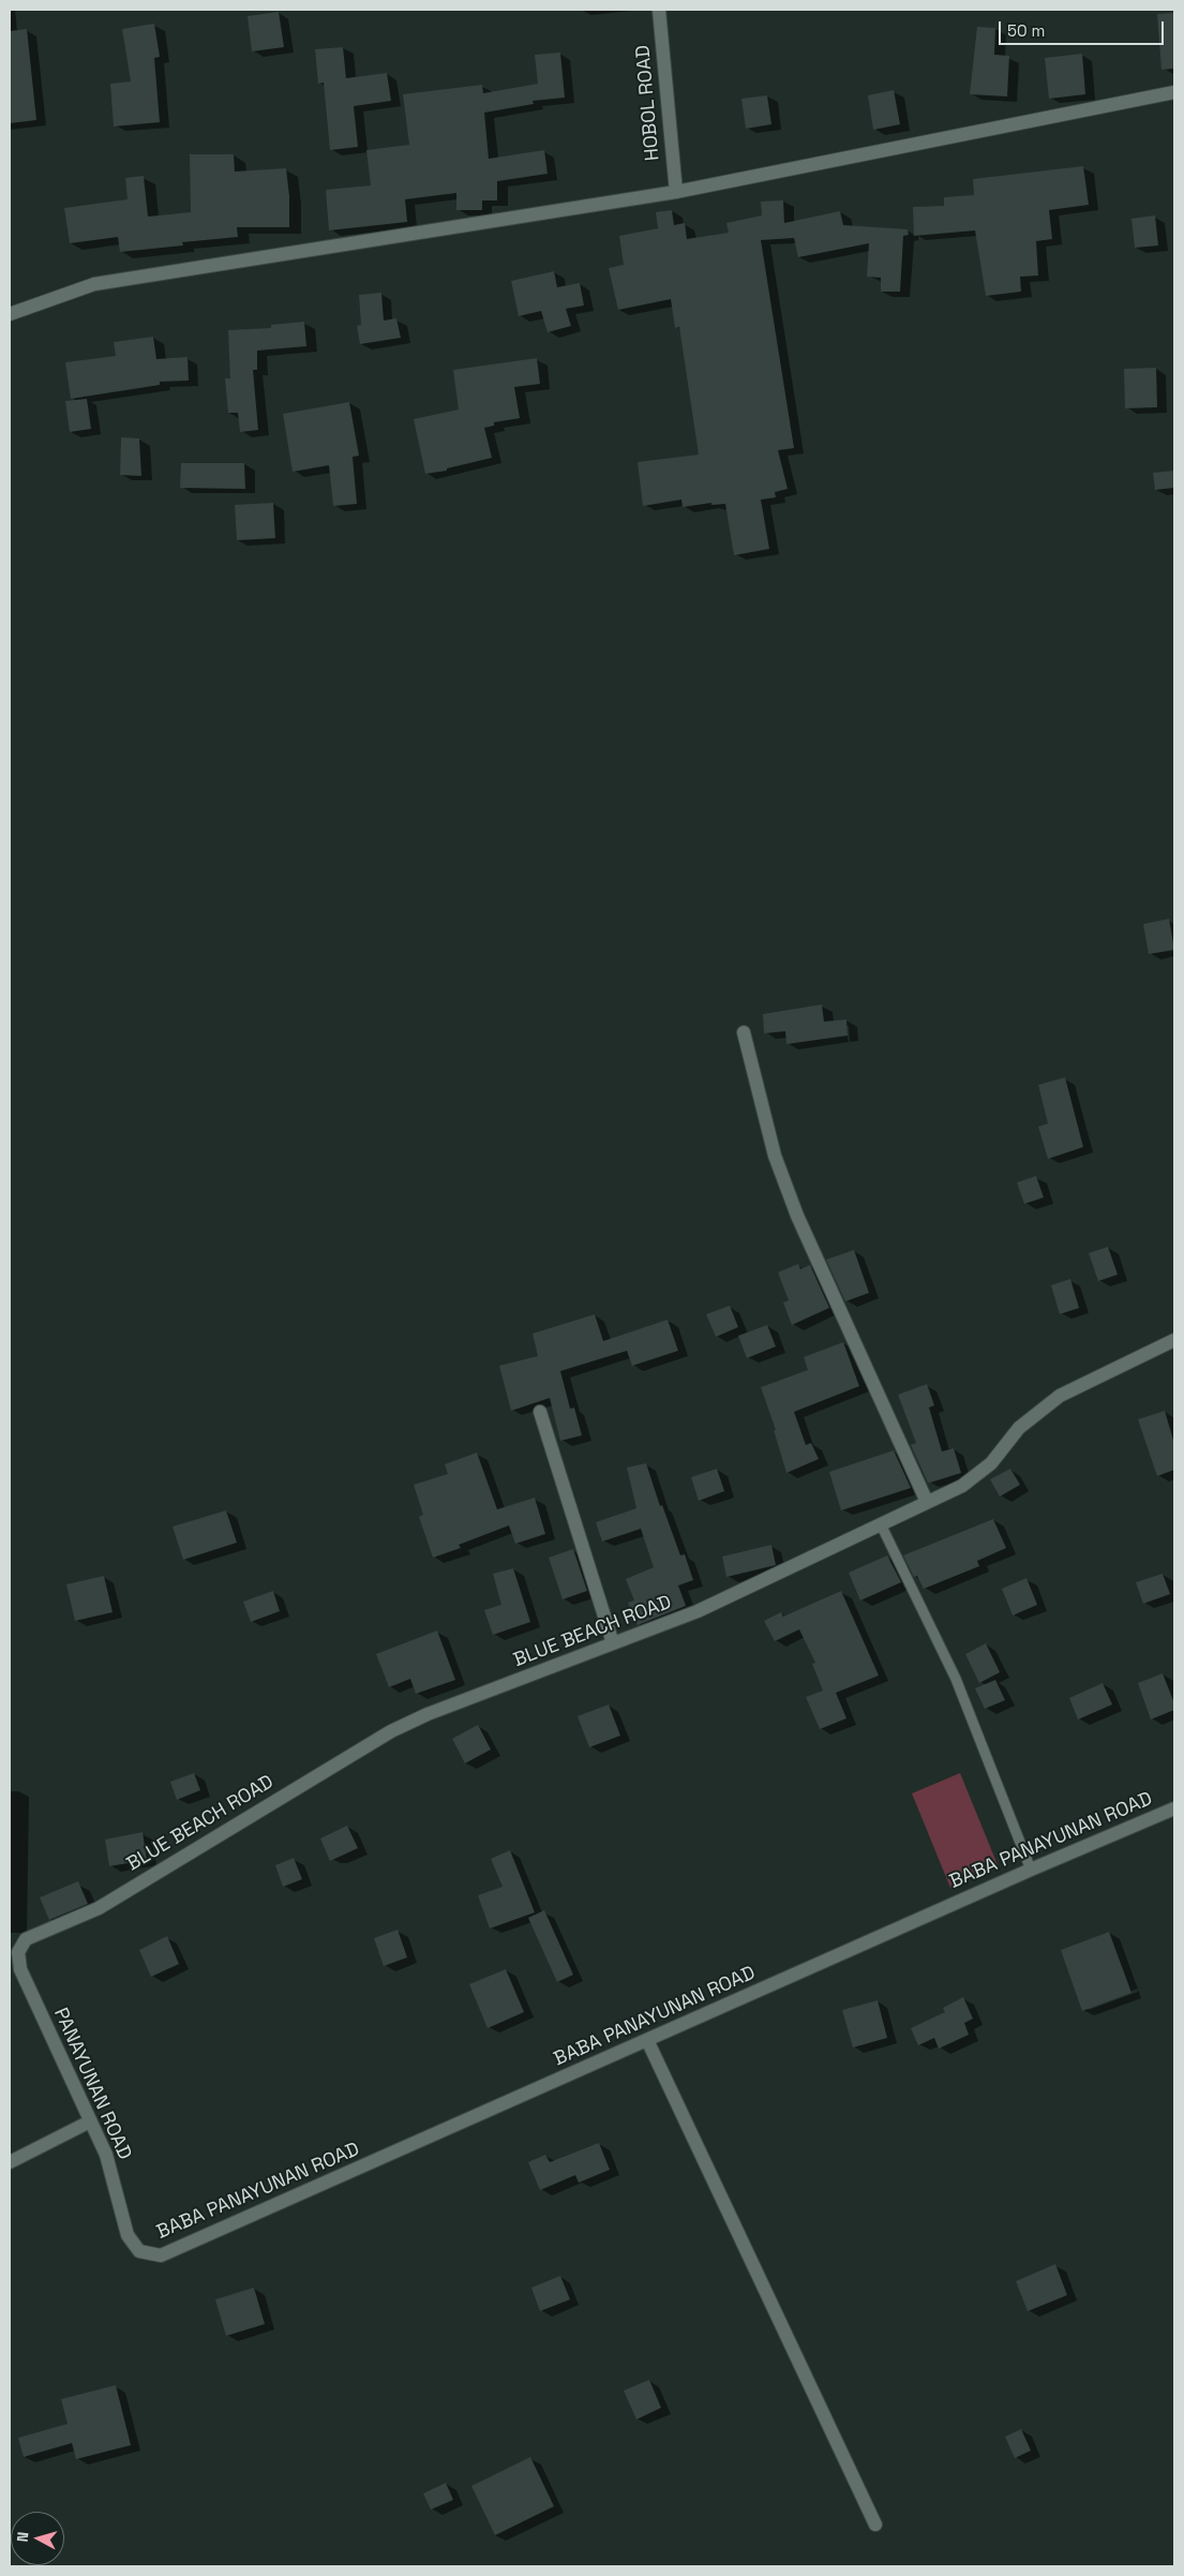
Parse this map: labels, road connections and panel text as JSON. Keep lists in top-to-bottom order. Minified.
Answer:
{"streets":{"street":["HOBOL ROAD","BLUE BEACH ROAD","BABA PANAYUNAN ROAD","PANAYUNAN ROAD"]},"crossings":[["BLUE BEACH ROAD","PANAYUNAN ROAD"],["BABA PANAYUNAN ROAD","PANAYUNAN ROAD"]],"scale_bar":"50 m","north":"left"}
